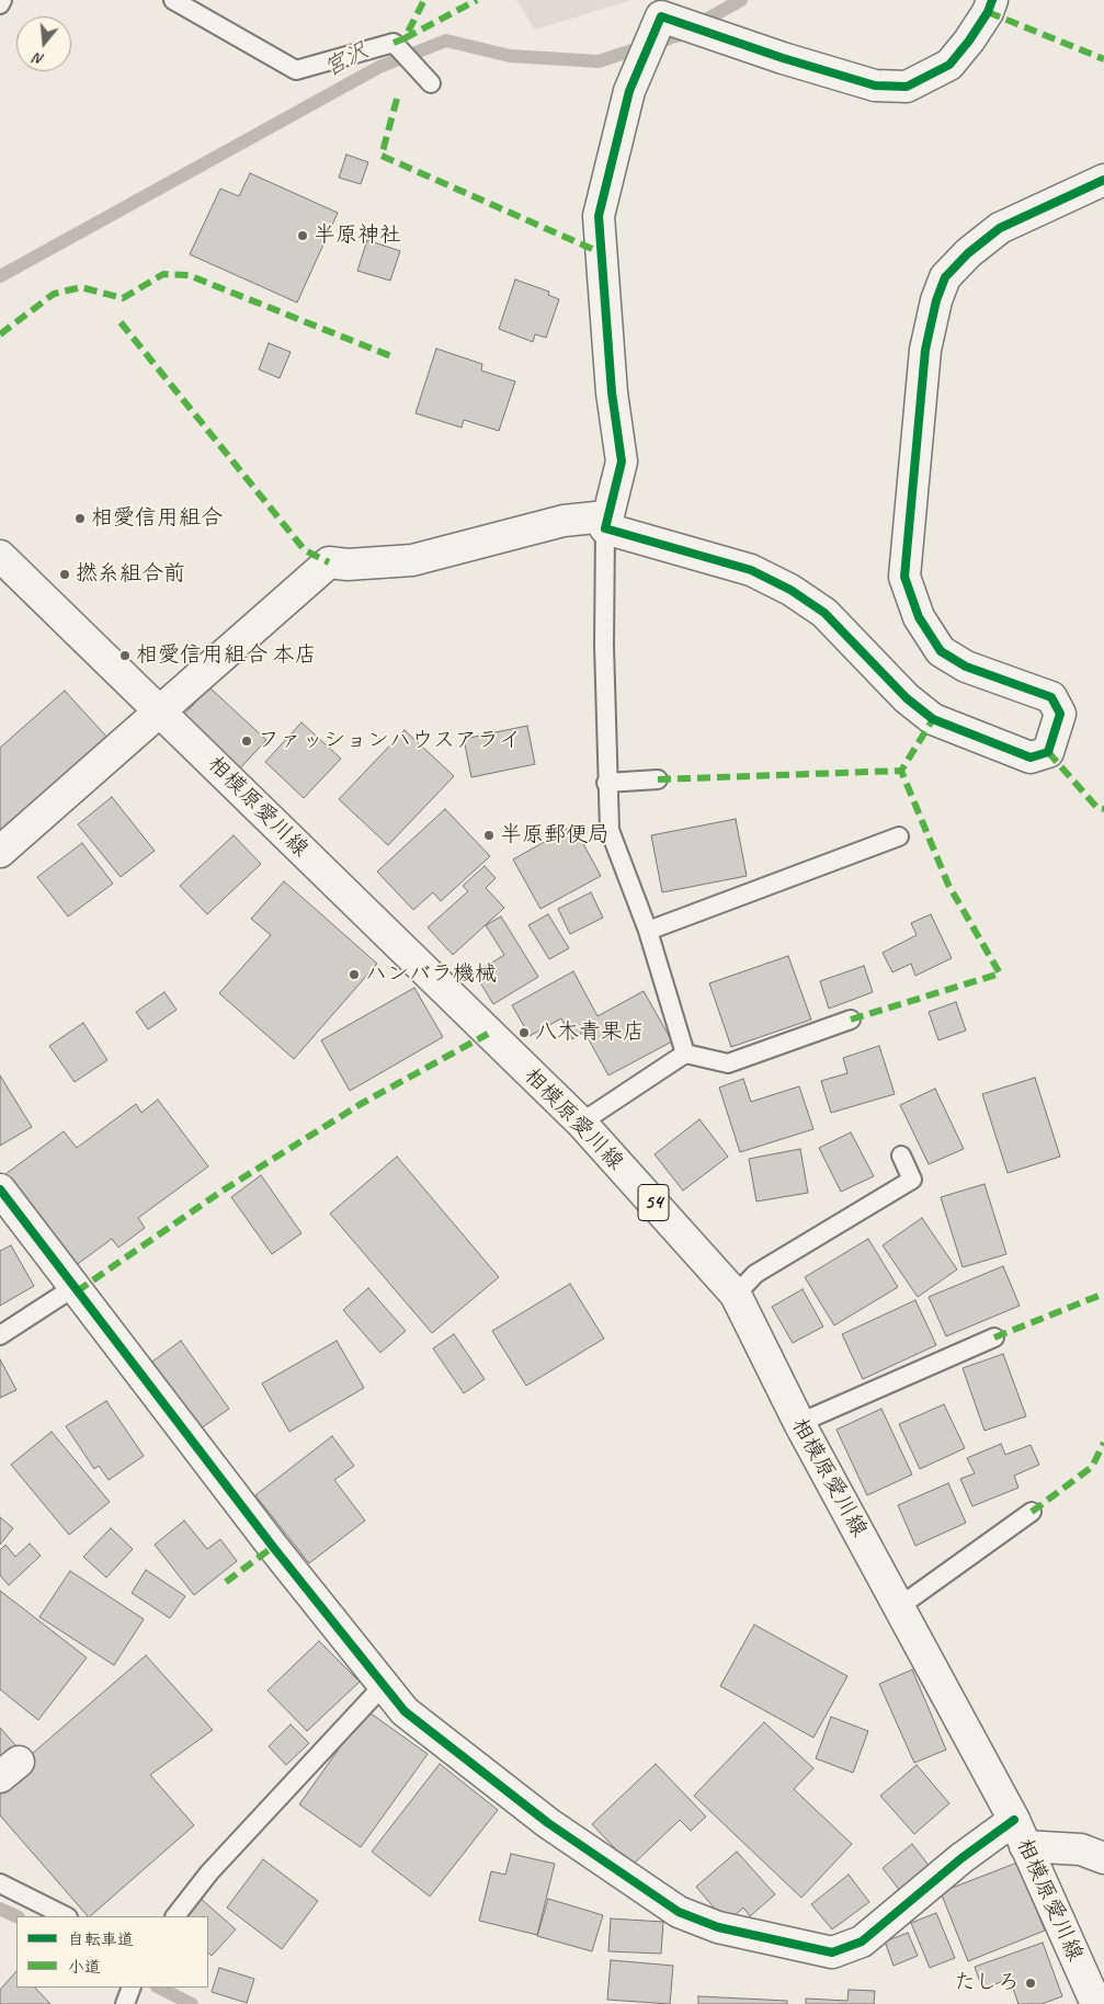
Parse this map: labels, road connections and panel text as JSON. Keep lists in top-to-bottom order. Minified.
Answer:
{"streets":{"street":["相模原愛川線","54"]},"water":["宮沢"],"places":["半原神社","相愛信用組合","撚糸組合前","相愛信用組合 本店","ファッションハウスアライ","半原郵便局","ハンバラ機械","八木青果店","たしろ"],"legend":["自転車道","小道"],"north":"bottom"}
